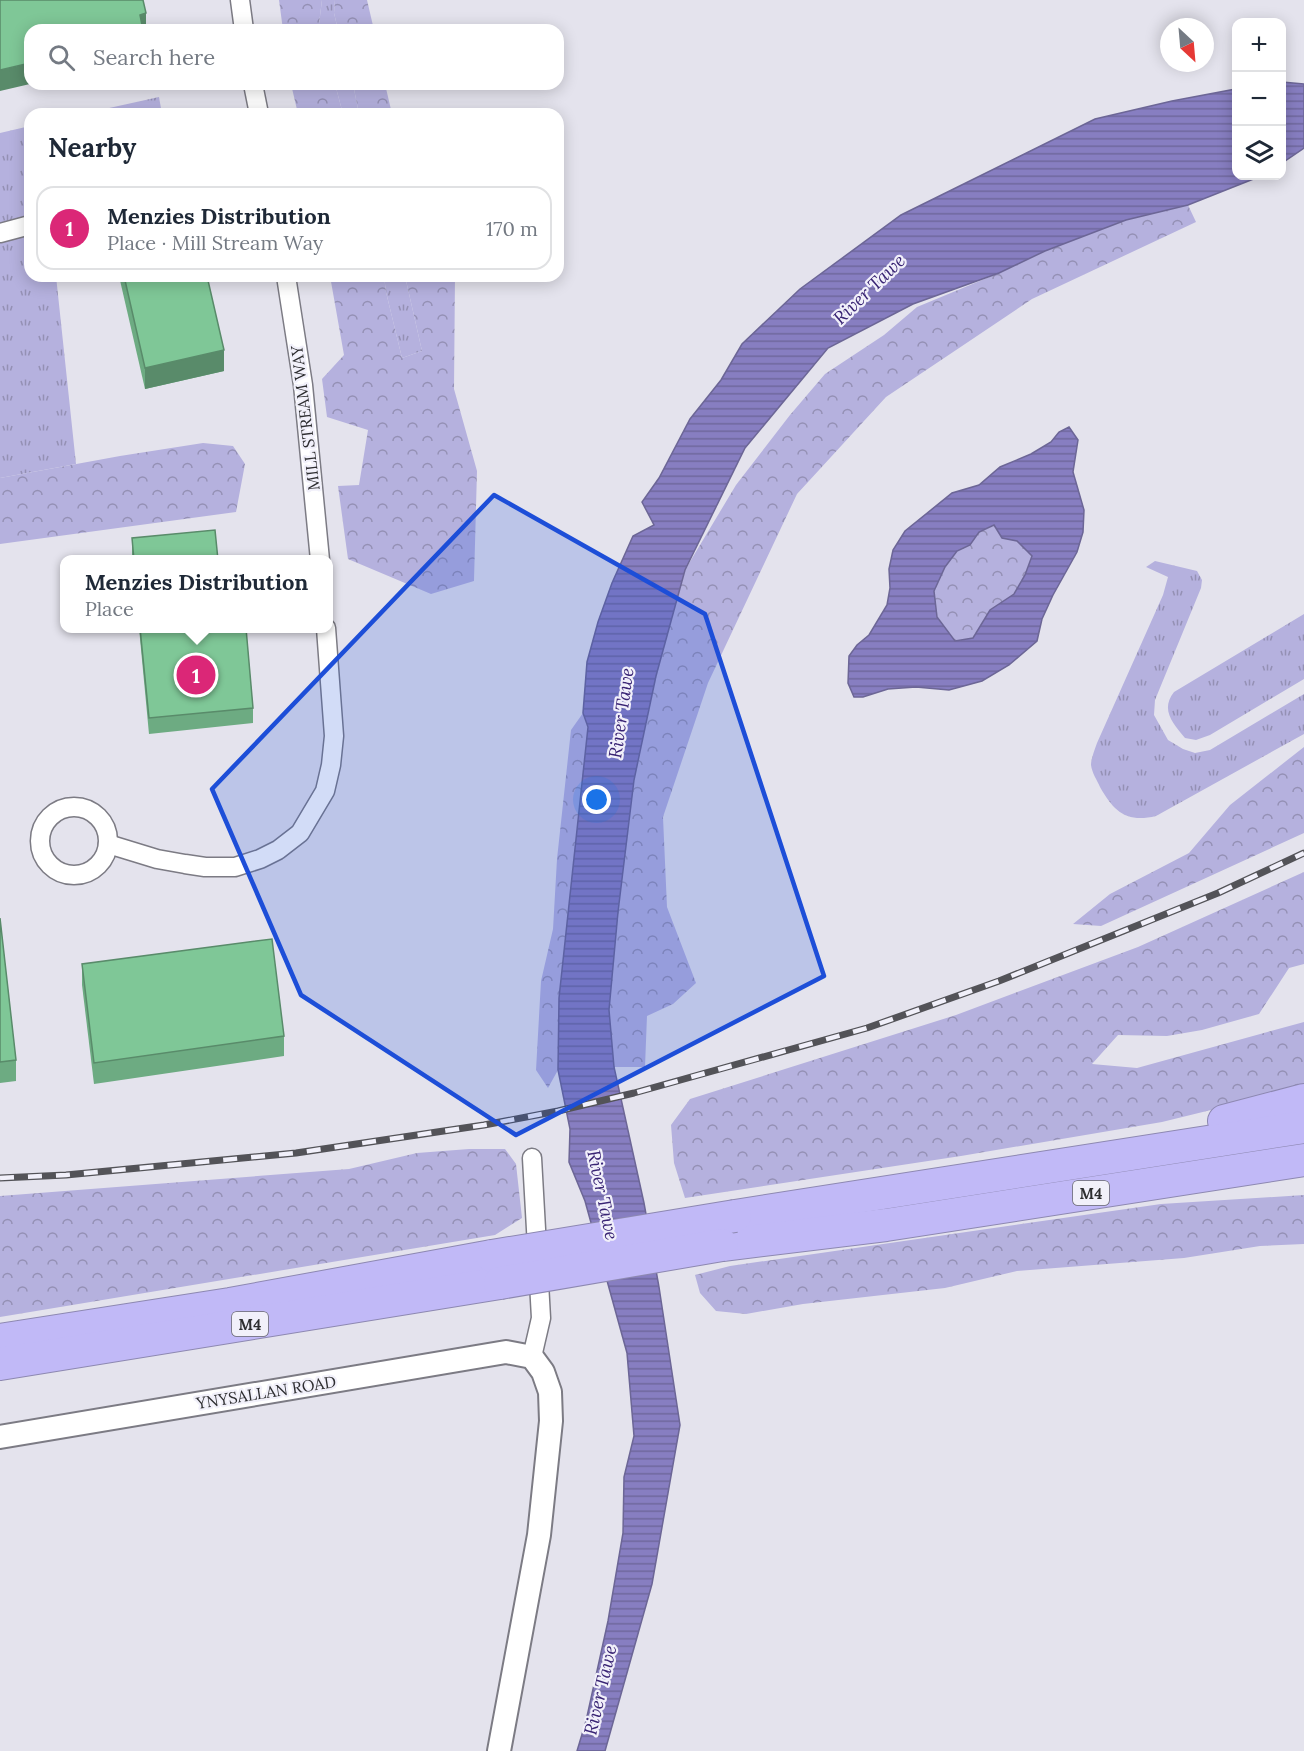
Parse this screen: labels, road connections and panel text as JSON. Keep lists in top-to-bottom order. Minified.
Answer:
{"streets":{"highway":["M4"],"street":["MILL STREAM WAY","YNYSALLAN ROAD"]},"water":["River Tawe"],"north":"bottom right","page":{"map_buttons":["+","−"],"search":"Search here","heading":"Nearby","list":[{"mark":"1","name":"Menzies Distribution","note":"Place · Mill Stream Way","value":"170 m"}],"popup":["Menzies Distribution","Place"],"pins":"1"}}
